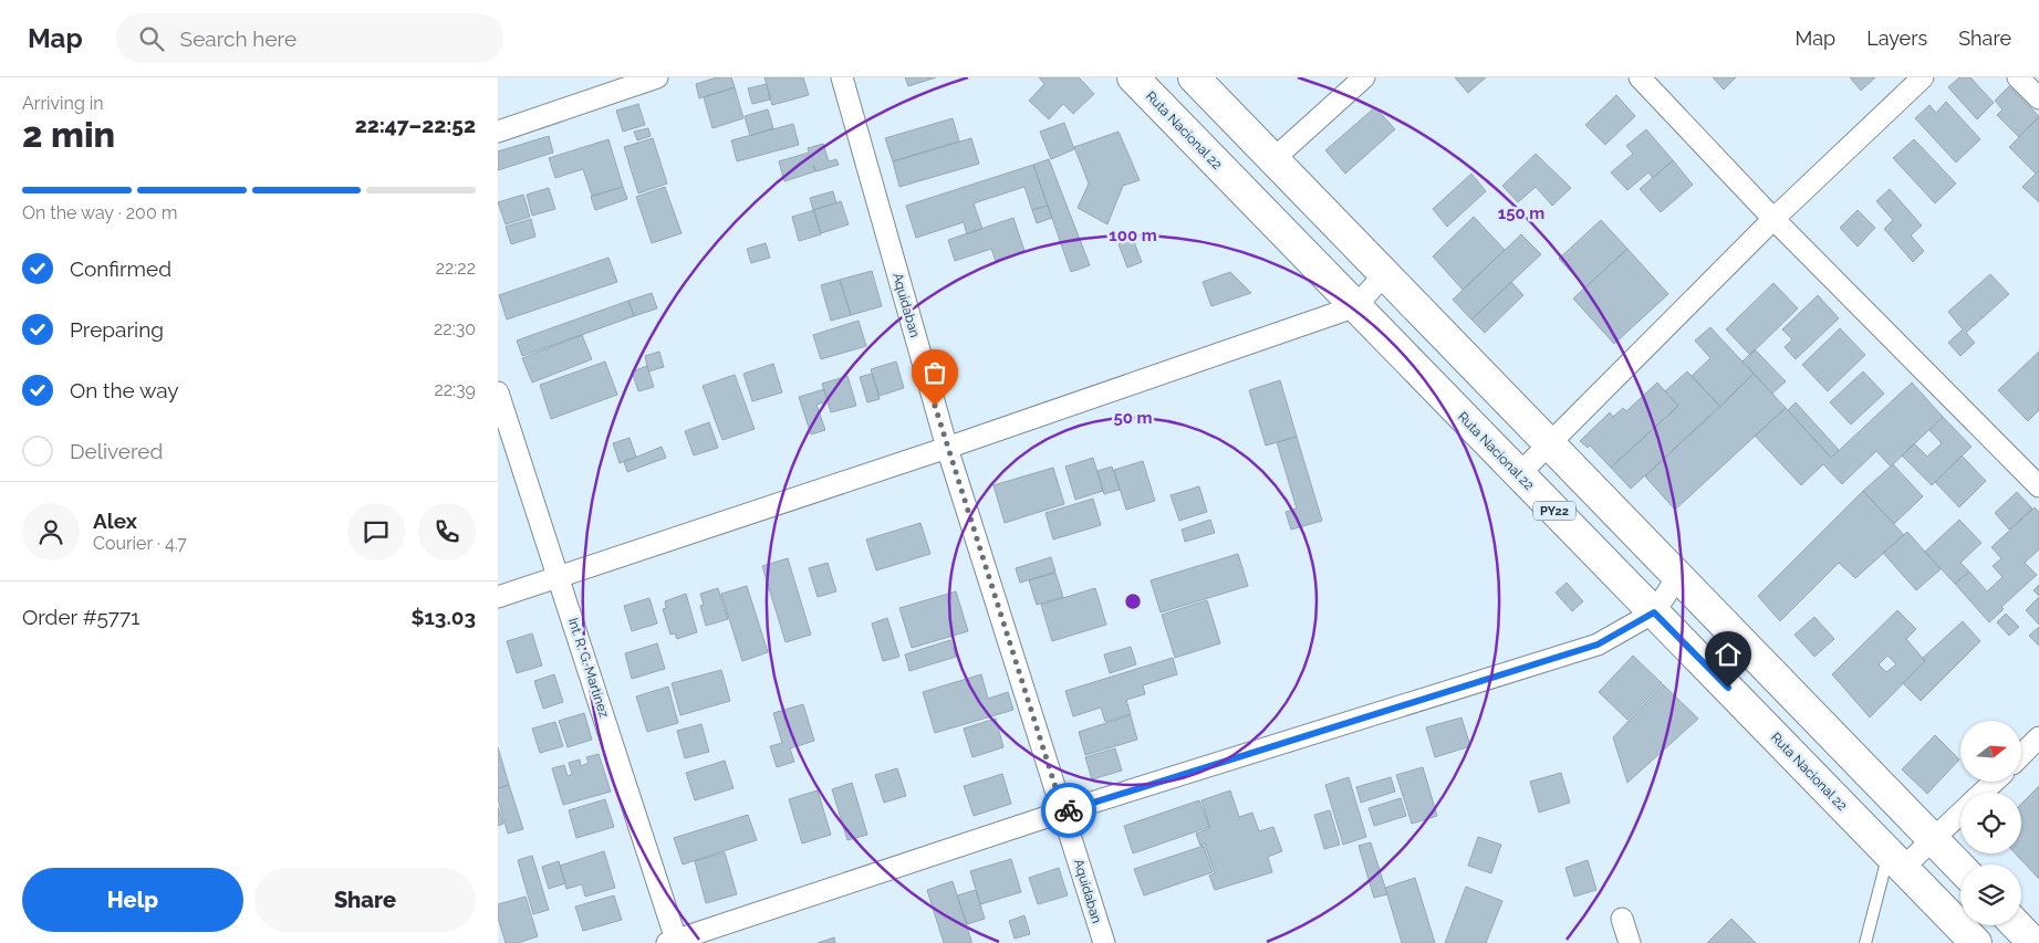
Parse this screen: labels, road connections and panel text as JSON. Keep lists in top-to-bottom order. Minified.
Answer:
{"streets":{"highway":["Ruta Nacional 22","PY22"],"street":["Aquidaban","Int. R. G. Martinez"]},"north":"right","page":{"header":"Map","search":"Search here","nav":["Map","Layers","Share"],"heading":["2 min","Arriving in","22:47–22:52"],"panel":["Alex","Courier · 4.7","Order #5771","$13.03"],"bar":"On the way · 200 m","list":[["Confirmed","22:22"],["Preparing","22:30"],["On the way","22:39"],"Delivered"],"buttons":["Help","Share"]},"rings":["150 m","100 m","50 m"]}
